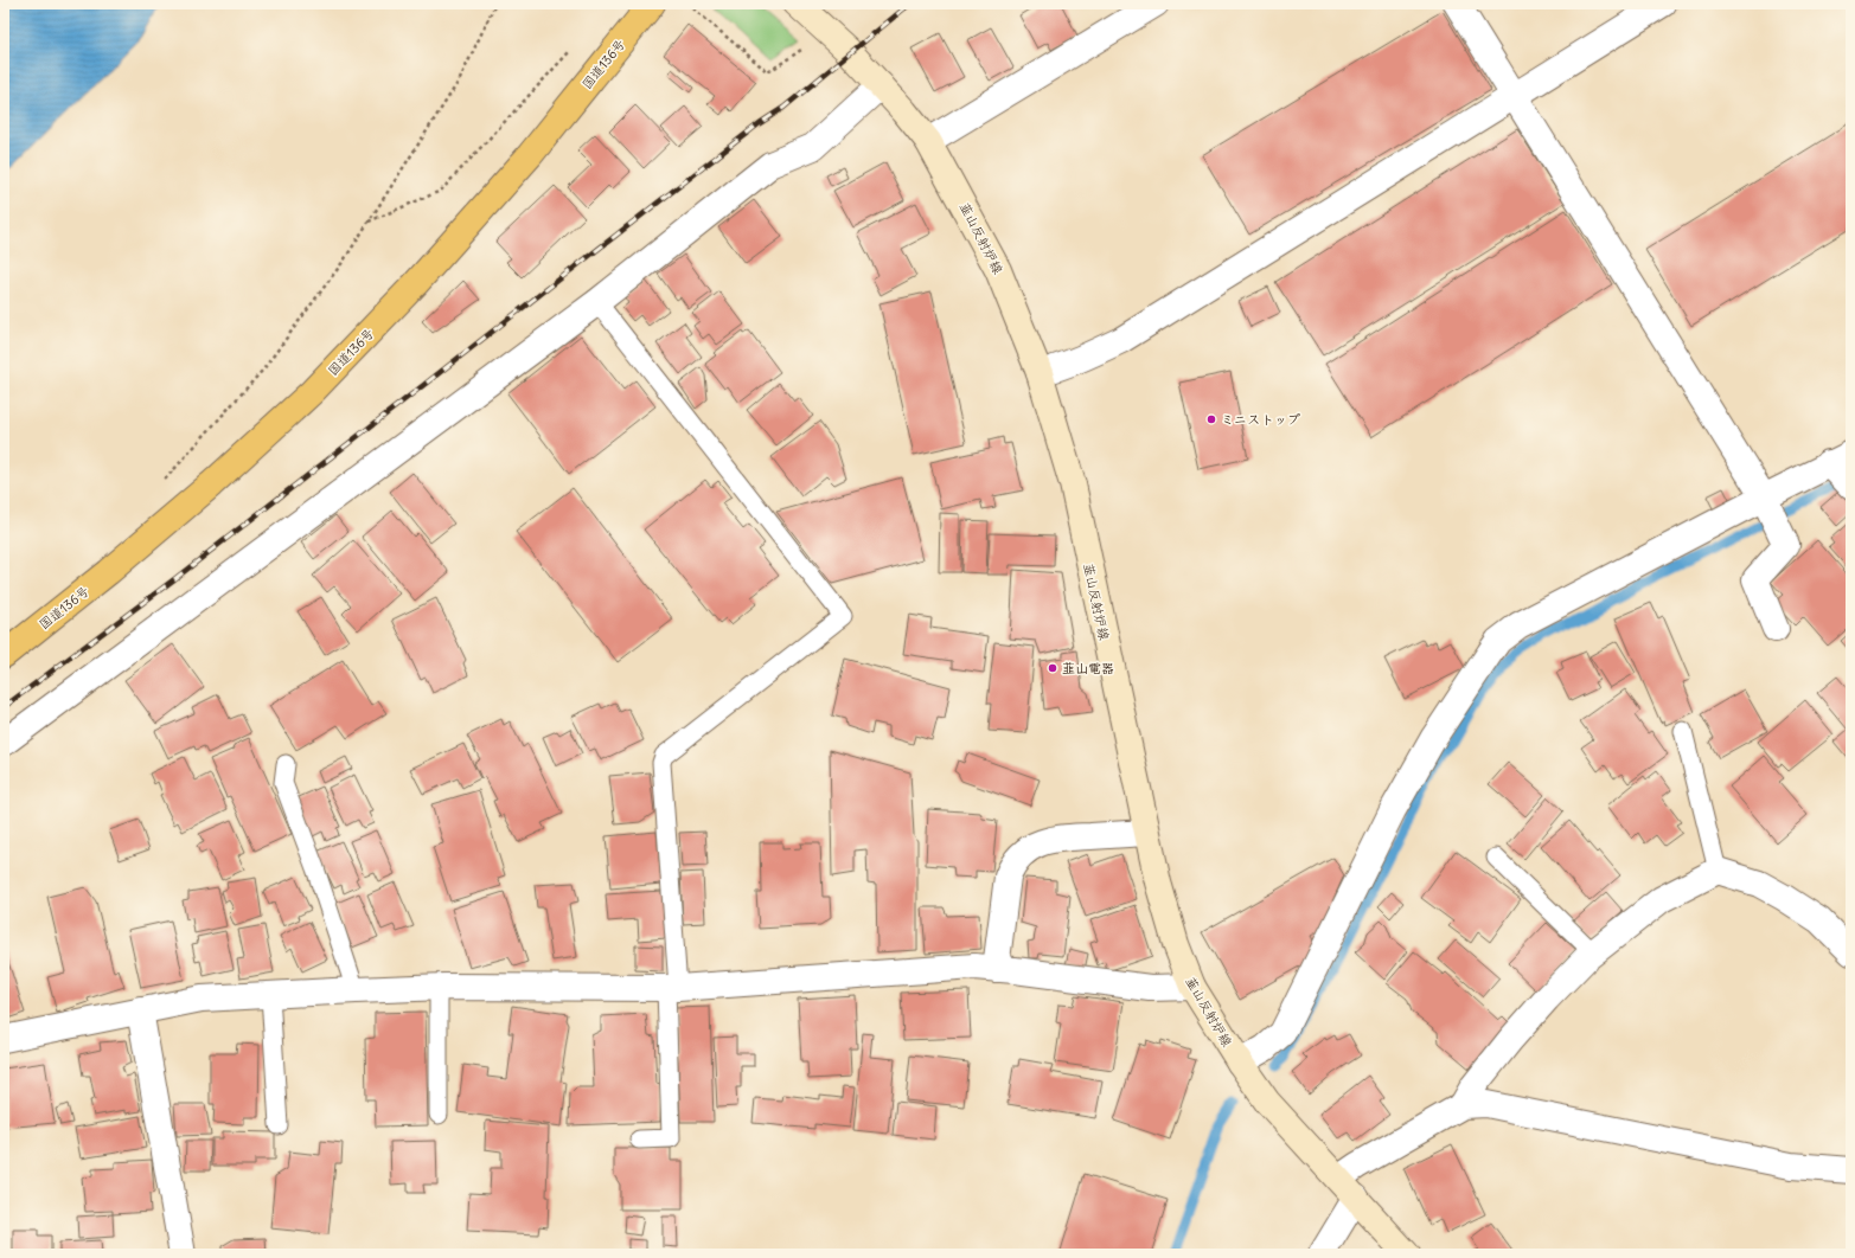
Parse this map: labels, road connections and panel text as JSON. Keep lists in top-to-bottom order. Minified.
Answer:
{"streets":{"highway":["国道136号"],"main road":["韮山反射炉線"]},"places":["ミニストップ","韮山電器"]}
